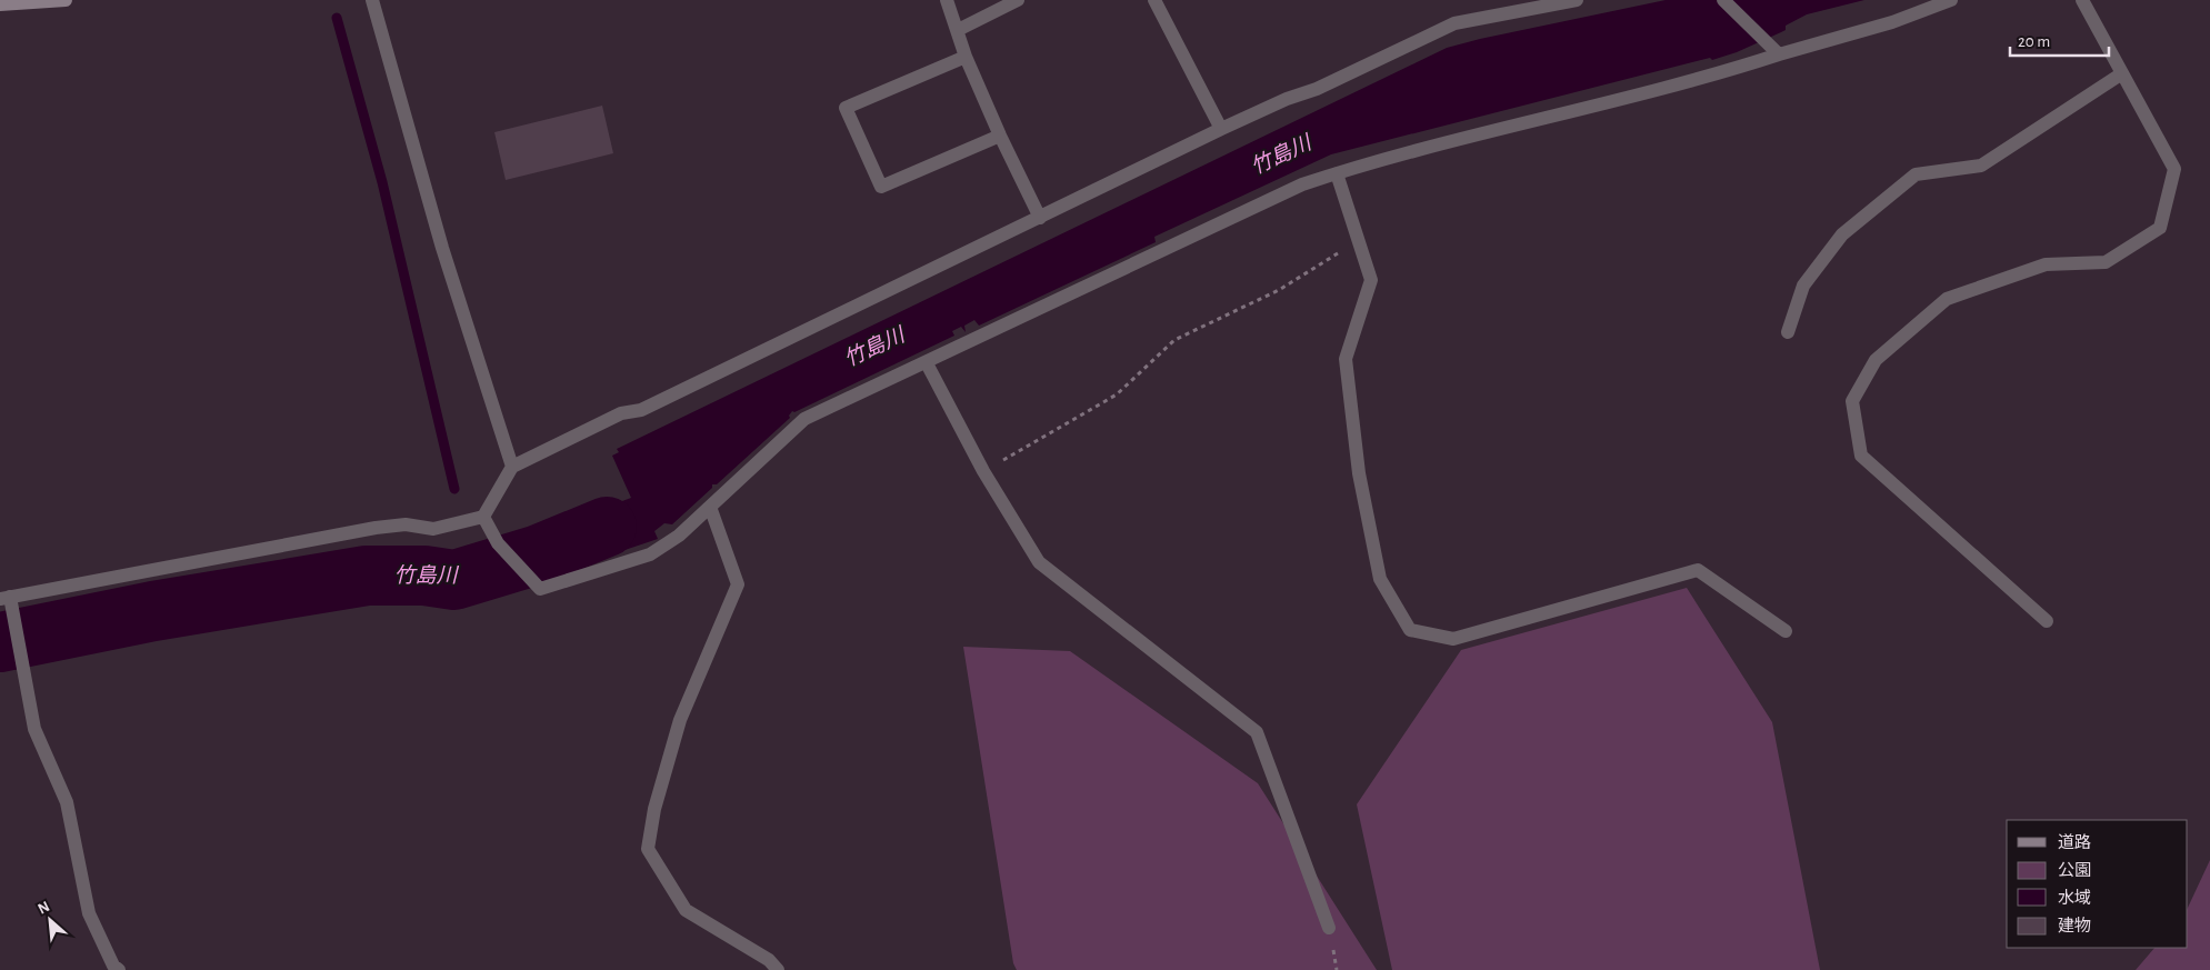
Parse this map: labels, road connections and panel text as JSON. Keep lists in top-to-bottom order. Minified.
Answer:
{"water":["竹島川"],"legend":["道路","公園","水域","建物"],"scale_bar":"20 m","north":"top left"}
